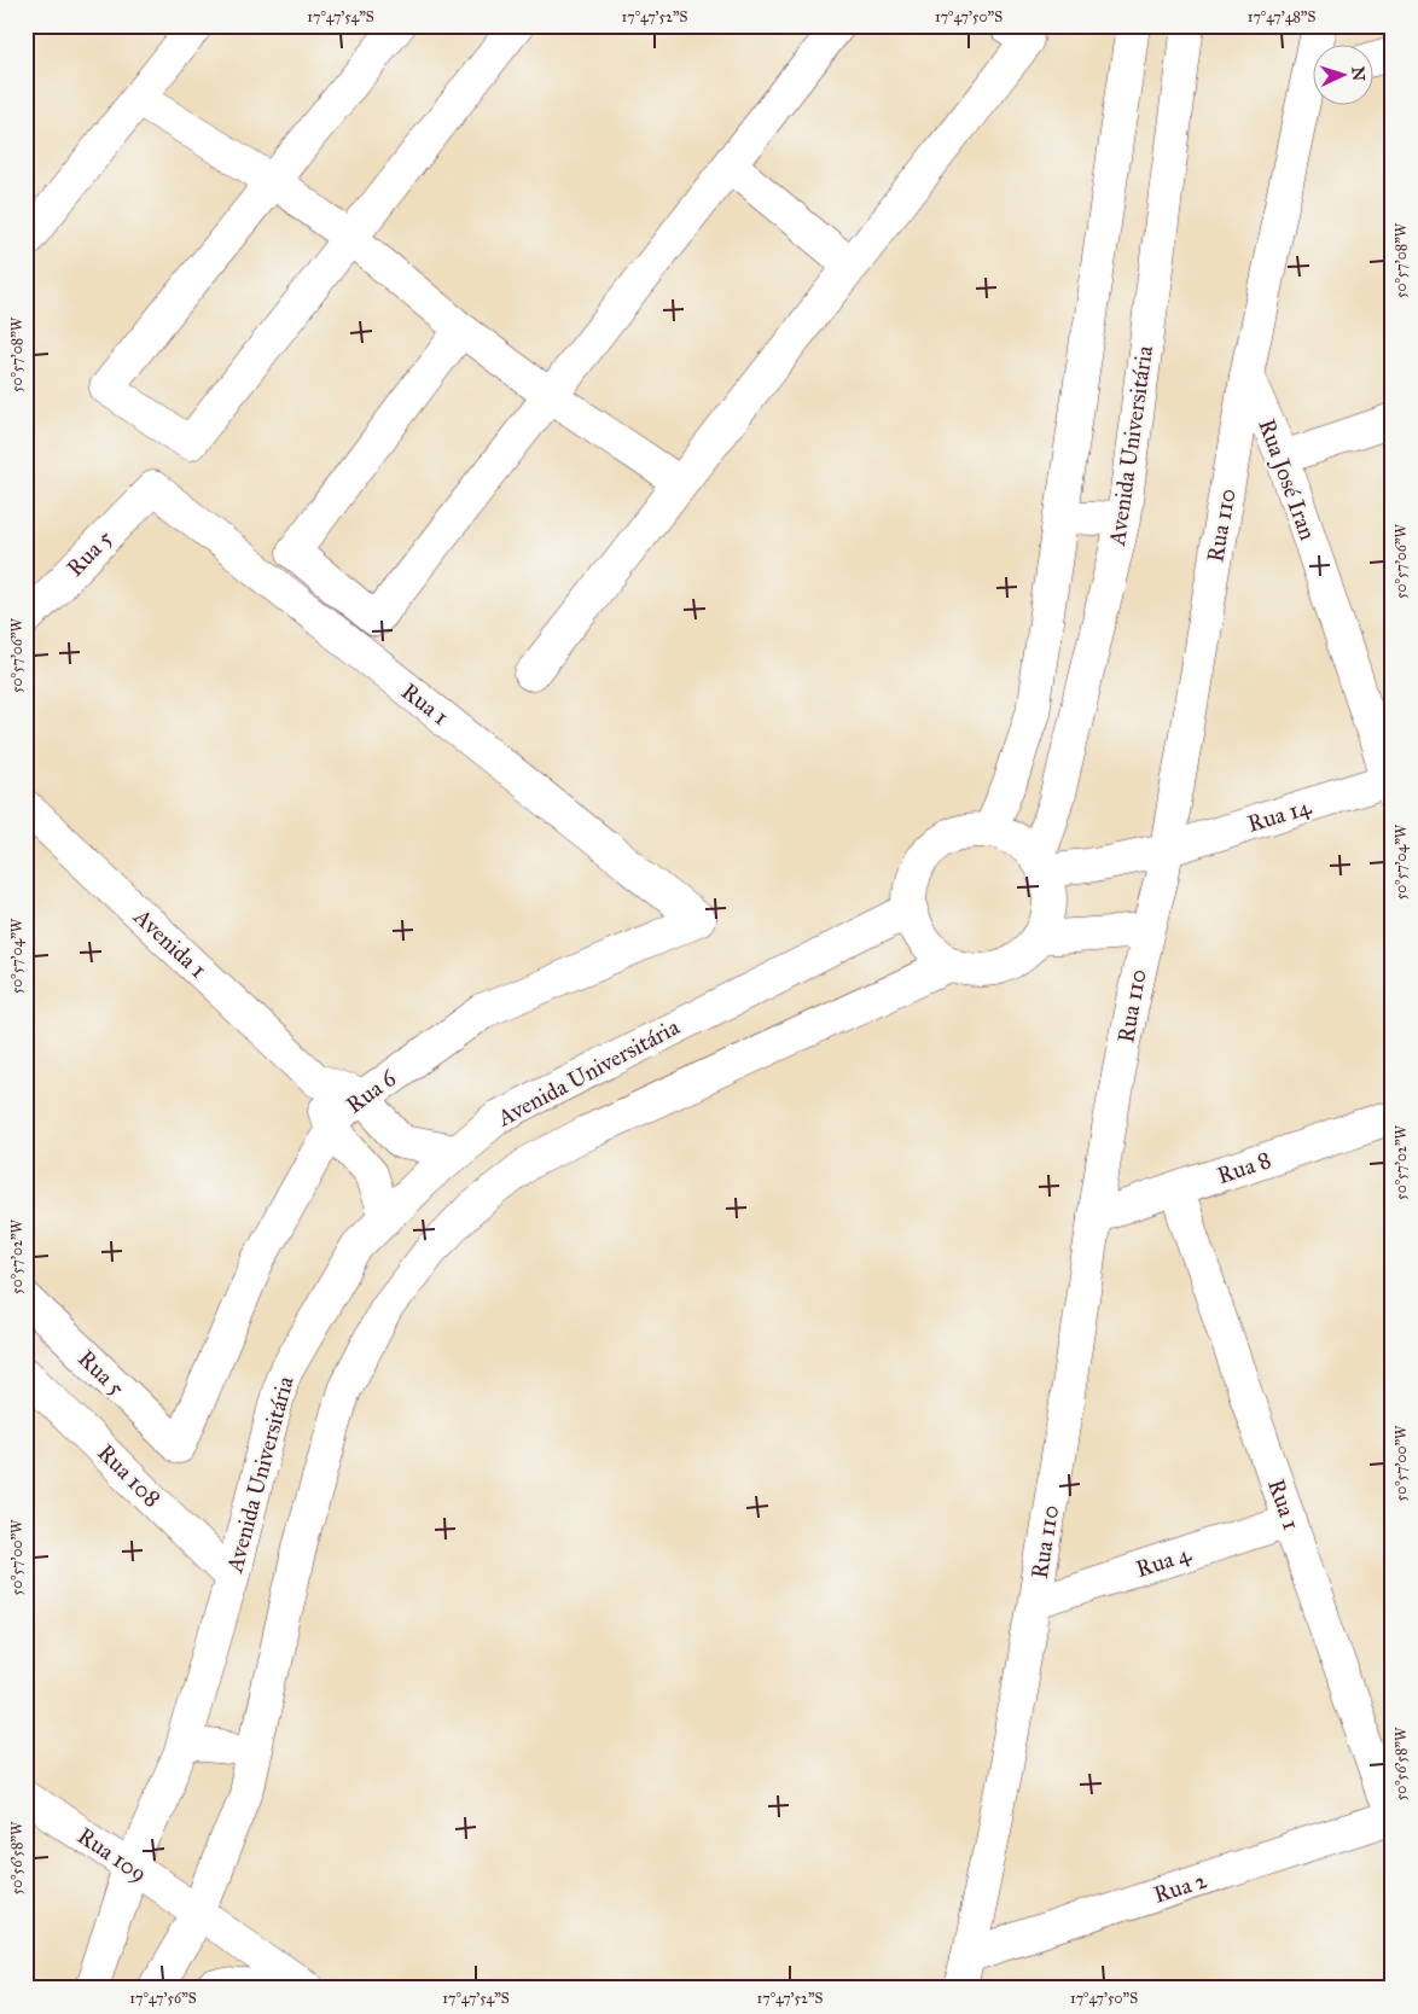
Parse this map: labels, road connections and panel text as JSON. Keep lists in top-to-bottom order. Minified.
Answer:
{"streets":{"street":["Avenida Universitária","Rua José Iran","Rua 110","Rua 5","Rua 1","Rua 14","Avenida 1","Rua 6","Rua 8","Rua 108","Rua 4","Rua 109","Rua 2"]},"crossings":[["Avenida Universitária","Rua 108"],["Avenida Universitária","Rua 109"],["Rua José Iran","Rua 110"],["Rua José Iran","Rua 14"],["Rua 110","Rua 14"],["Rua 110","Rua 8"],["Rua 110","Rua 4"],["Rua 110","Rua 2"],["Rua 5","Rua 1"],["Rua 5","Rua 6"],["Rua 1","Rua 6"],["Rua 1","Rua 8"],["Rua 1","Rua 4"],["Rua 1","Rua 2"],["Avenida 1","Rua 6"]],"north":"right","coordinates":["17°47'54\"S","17°47'52\"S","17°47'50\"S","17°47'48\"S","50°57'08\"W","50°57'06\"W","50°57'04\"W","50°57'02\"W","50°57'00\"W","50°56'58\"W","17°47'56\"S"]}
